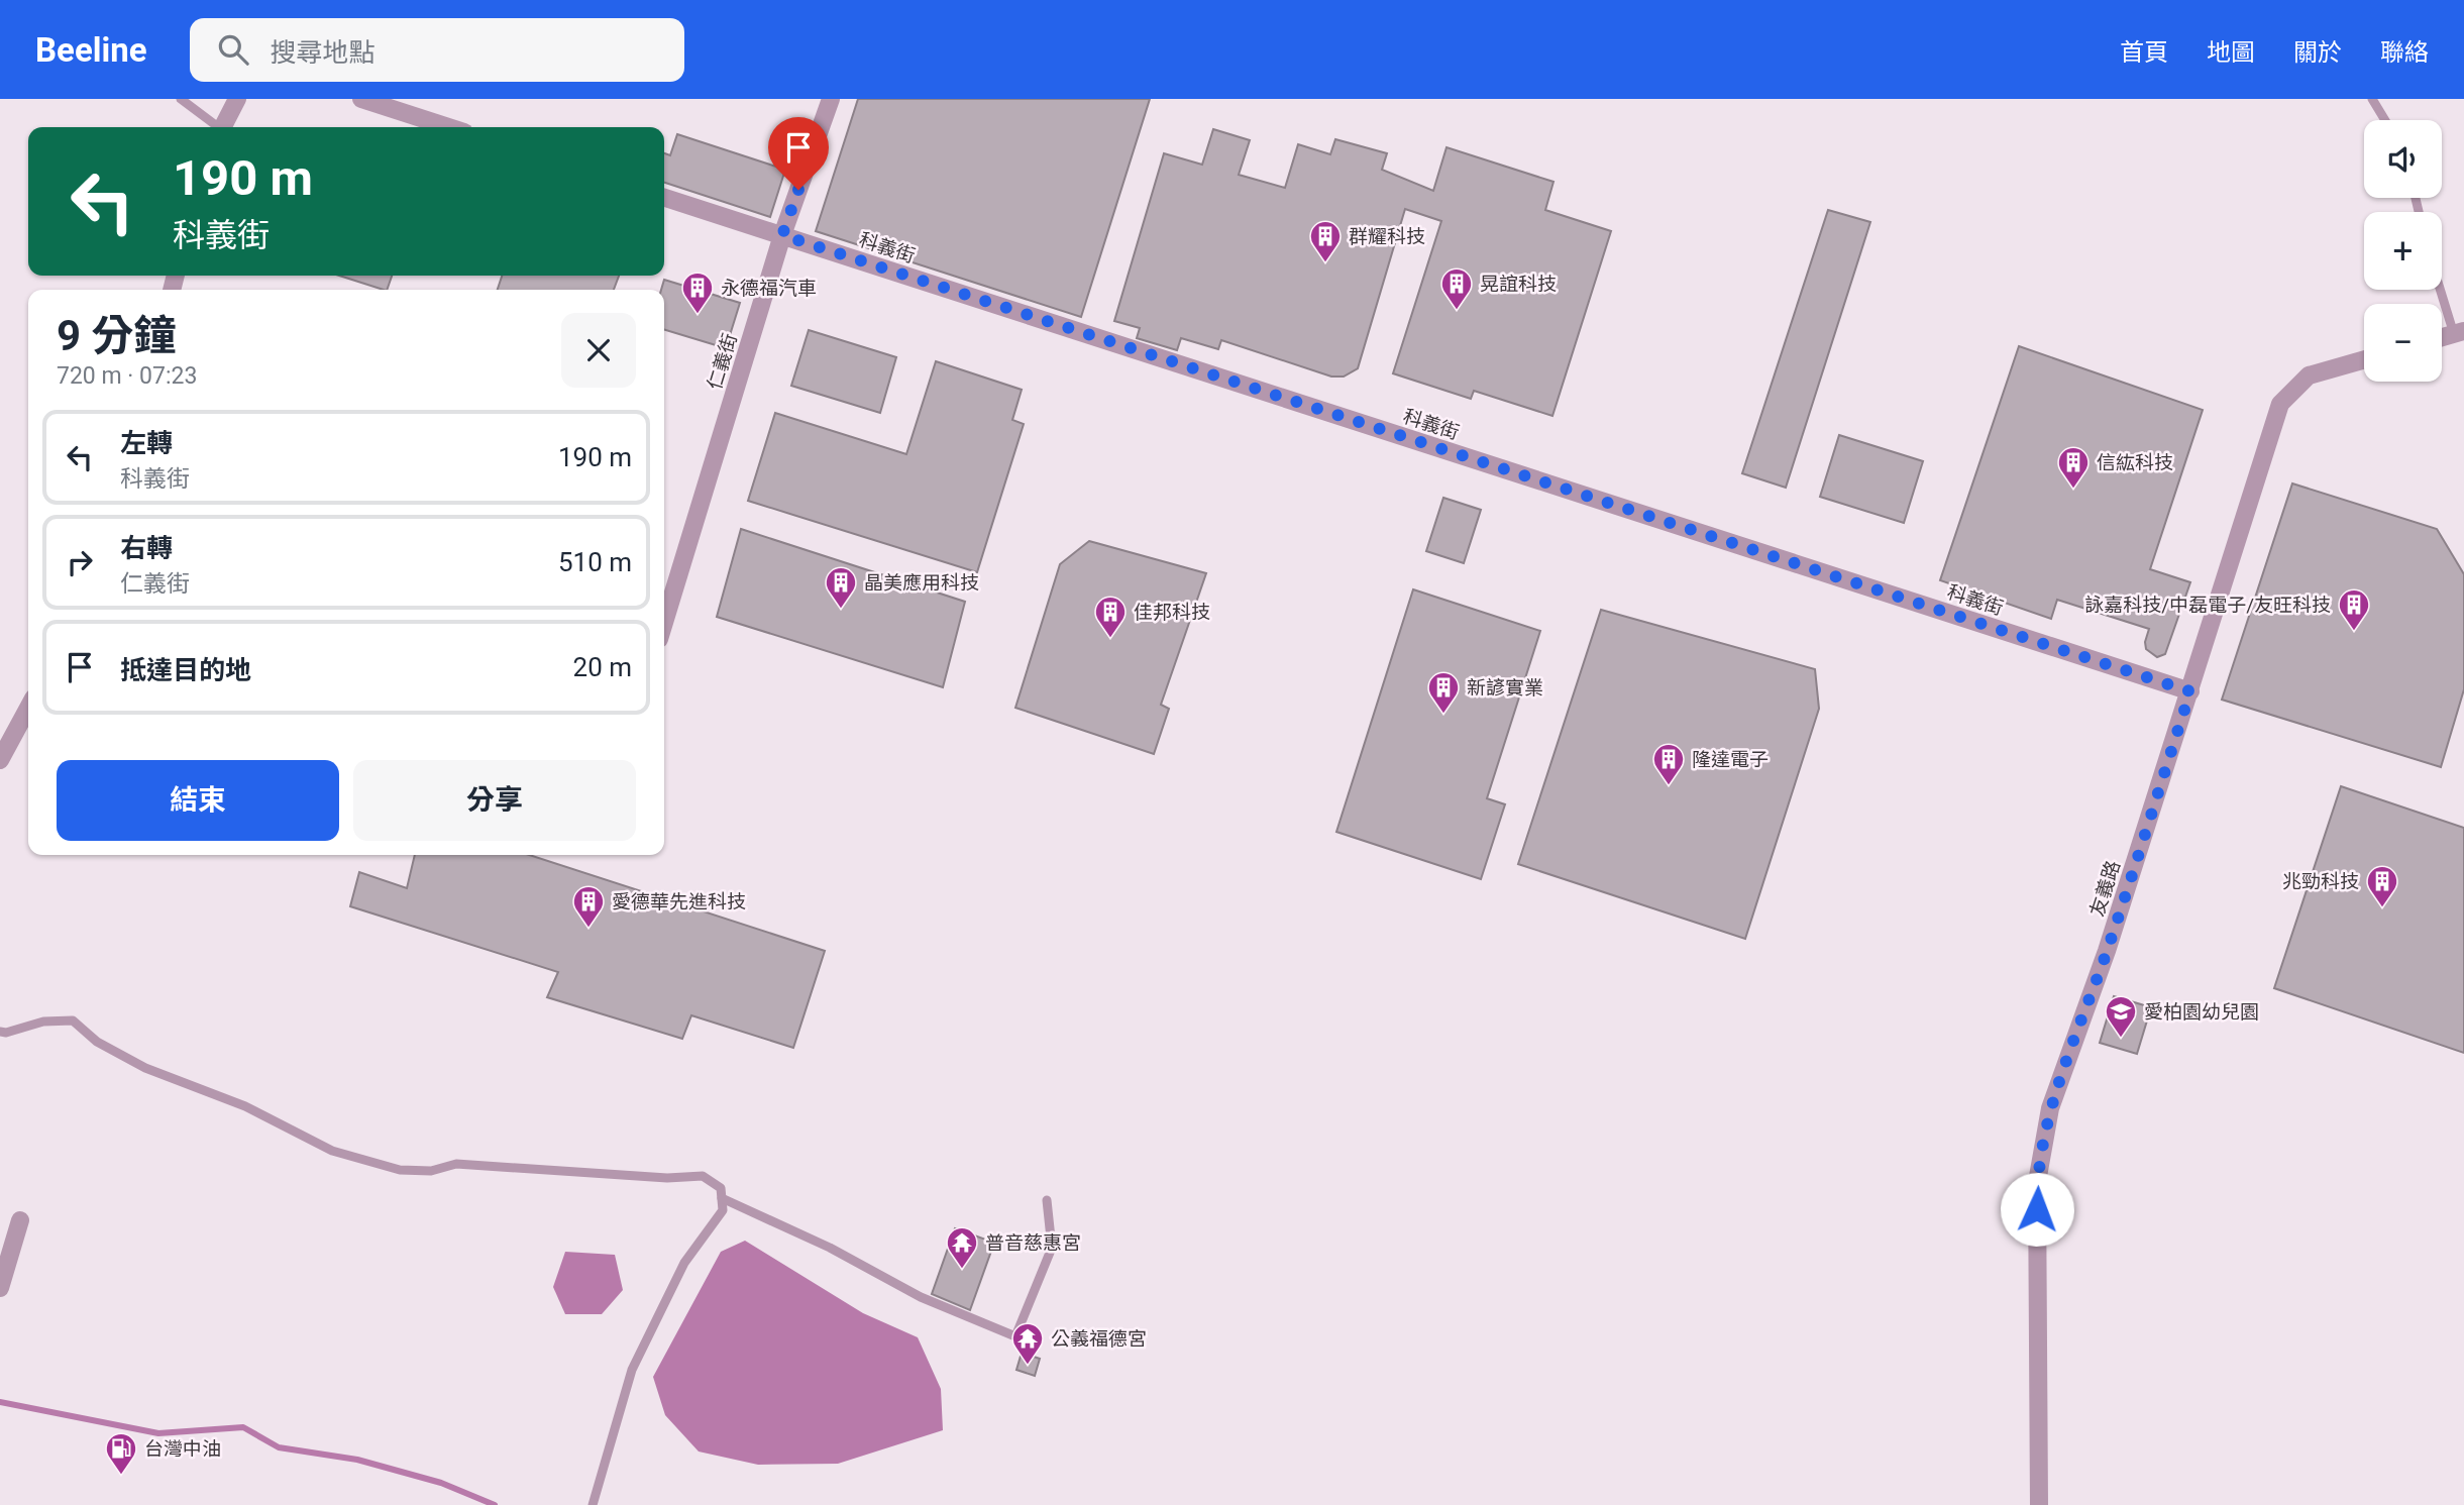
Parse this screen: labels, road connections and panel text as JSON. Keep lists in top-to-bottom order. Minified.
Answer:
{"streets":{"street":["科義街","仁義街","友義路"]},"crossings":[["科義街","仁義街"],["科義街","友義路"]],"places":{"building":["群耀科技","晃誼科技","永德福汽車","信紘科技","晶美應用科技","詠嘉科技/中磊電子/友旺科技","佳邦科技","新諺實業","隆達電子","兆勁科技","愛德華先進科技"],"school or university":["愛柏園幼兒園"],"temple":["普音慈惠宮","公義福德宮"],"fuel station":["台灣中油"]},"page":{"header":"Beeline","search":"搜尋地點","nav":["首頁","地圖","關於","聯絡"],"map_buttons":["+","−"],"turn":["190 m","科義街"],"heading":["9 分鐘","720 m · 07:23"],"list":[{"name":"左轉","note":"科義街","value":"190 m"},{"name":"右轉","note":"仁義街","value":"510 m"},{"name":"抵達目的地","value":"20 m"}],"buttons":["結束","分享"]}}
